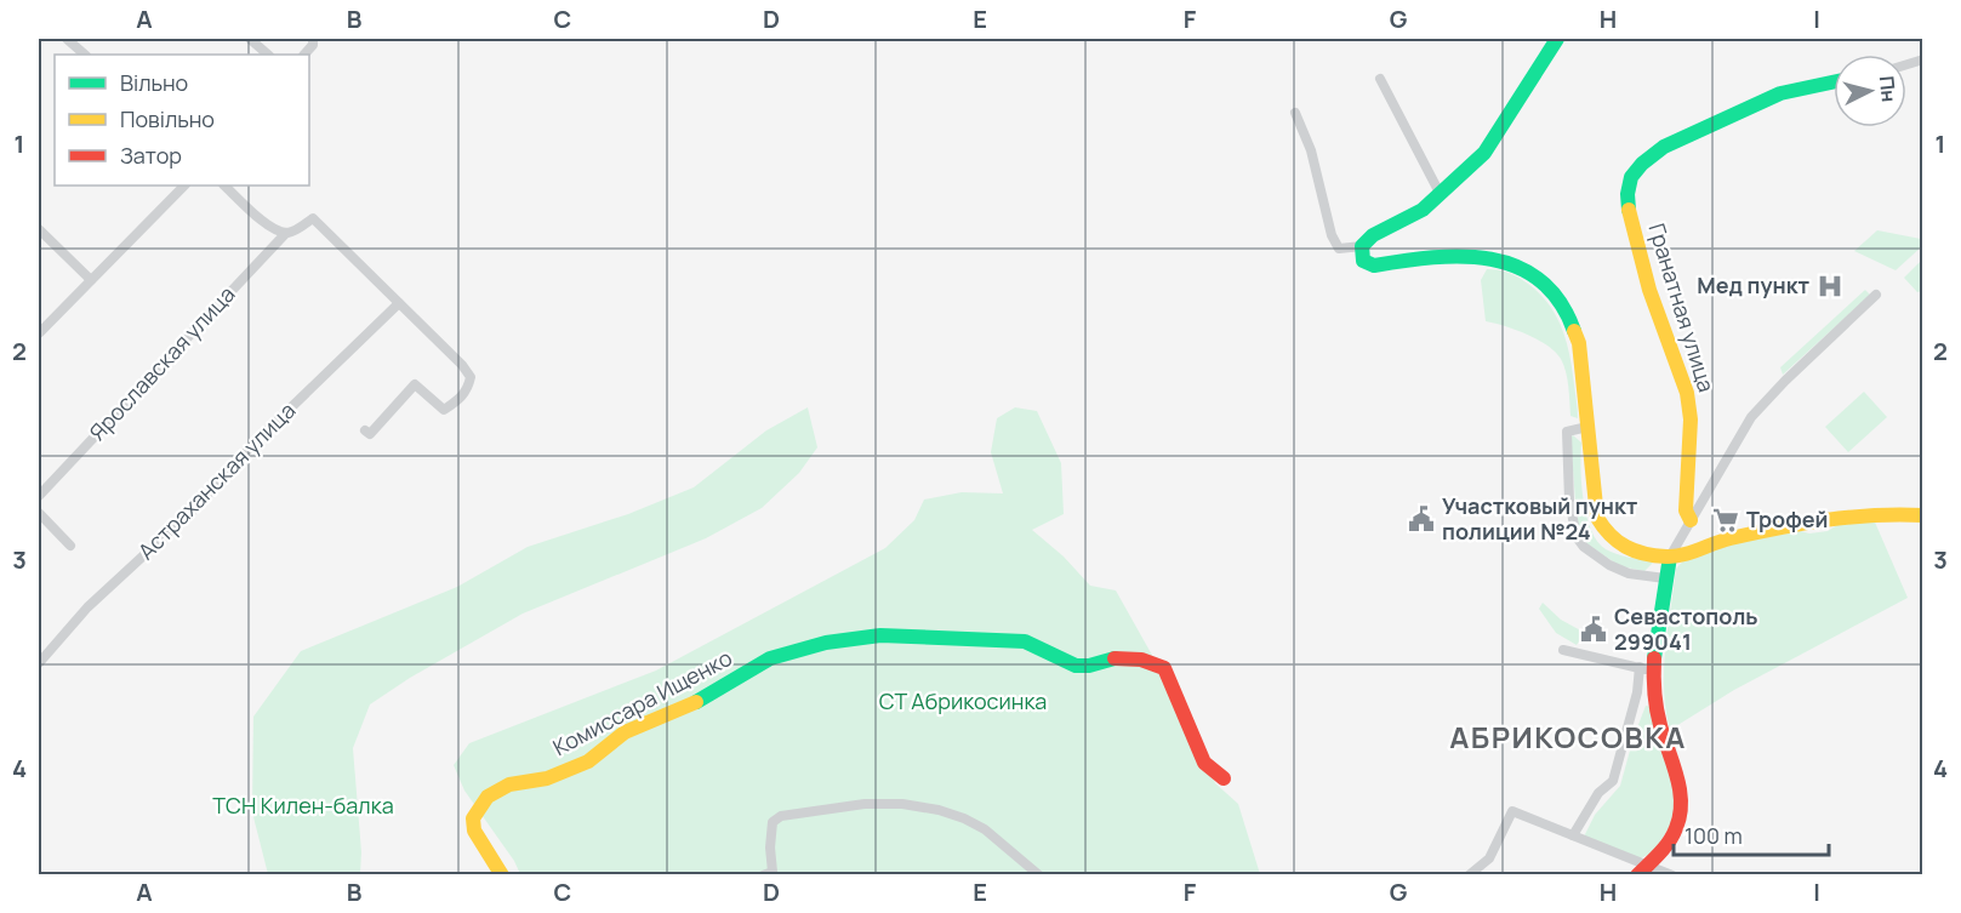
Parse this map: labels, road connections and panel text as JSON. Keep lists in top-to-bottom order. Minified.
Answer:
{"streets":{"street":["Гранатная улица","Ярославская улица","Астраханская улица","Комиссара Ищенко"]},"districts":["АБРИКОСОВКА"],"parks":["СТ Абрикосинка","ТСН Килен-балка"],"places":{"hospital":["Мед пункт"],"public building":["Участковый пункт полиции №24","Севастополь 299041"],"supermarket":["Трофей"]},"legend":["Вільно","Повільно","Затор"],"scale_bar":"100 m","north":"right","grid":{"columns":["A","B","C","D","E","F","G","H","I"],"rows":["1","2","3","4"]}}
